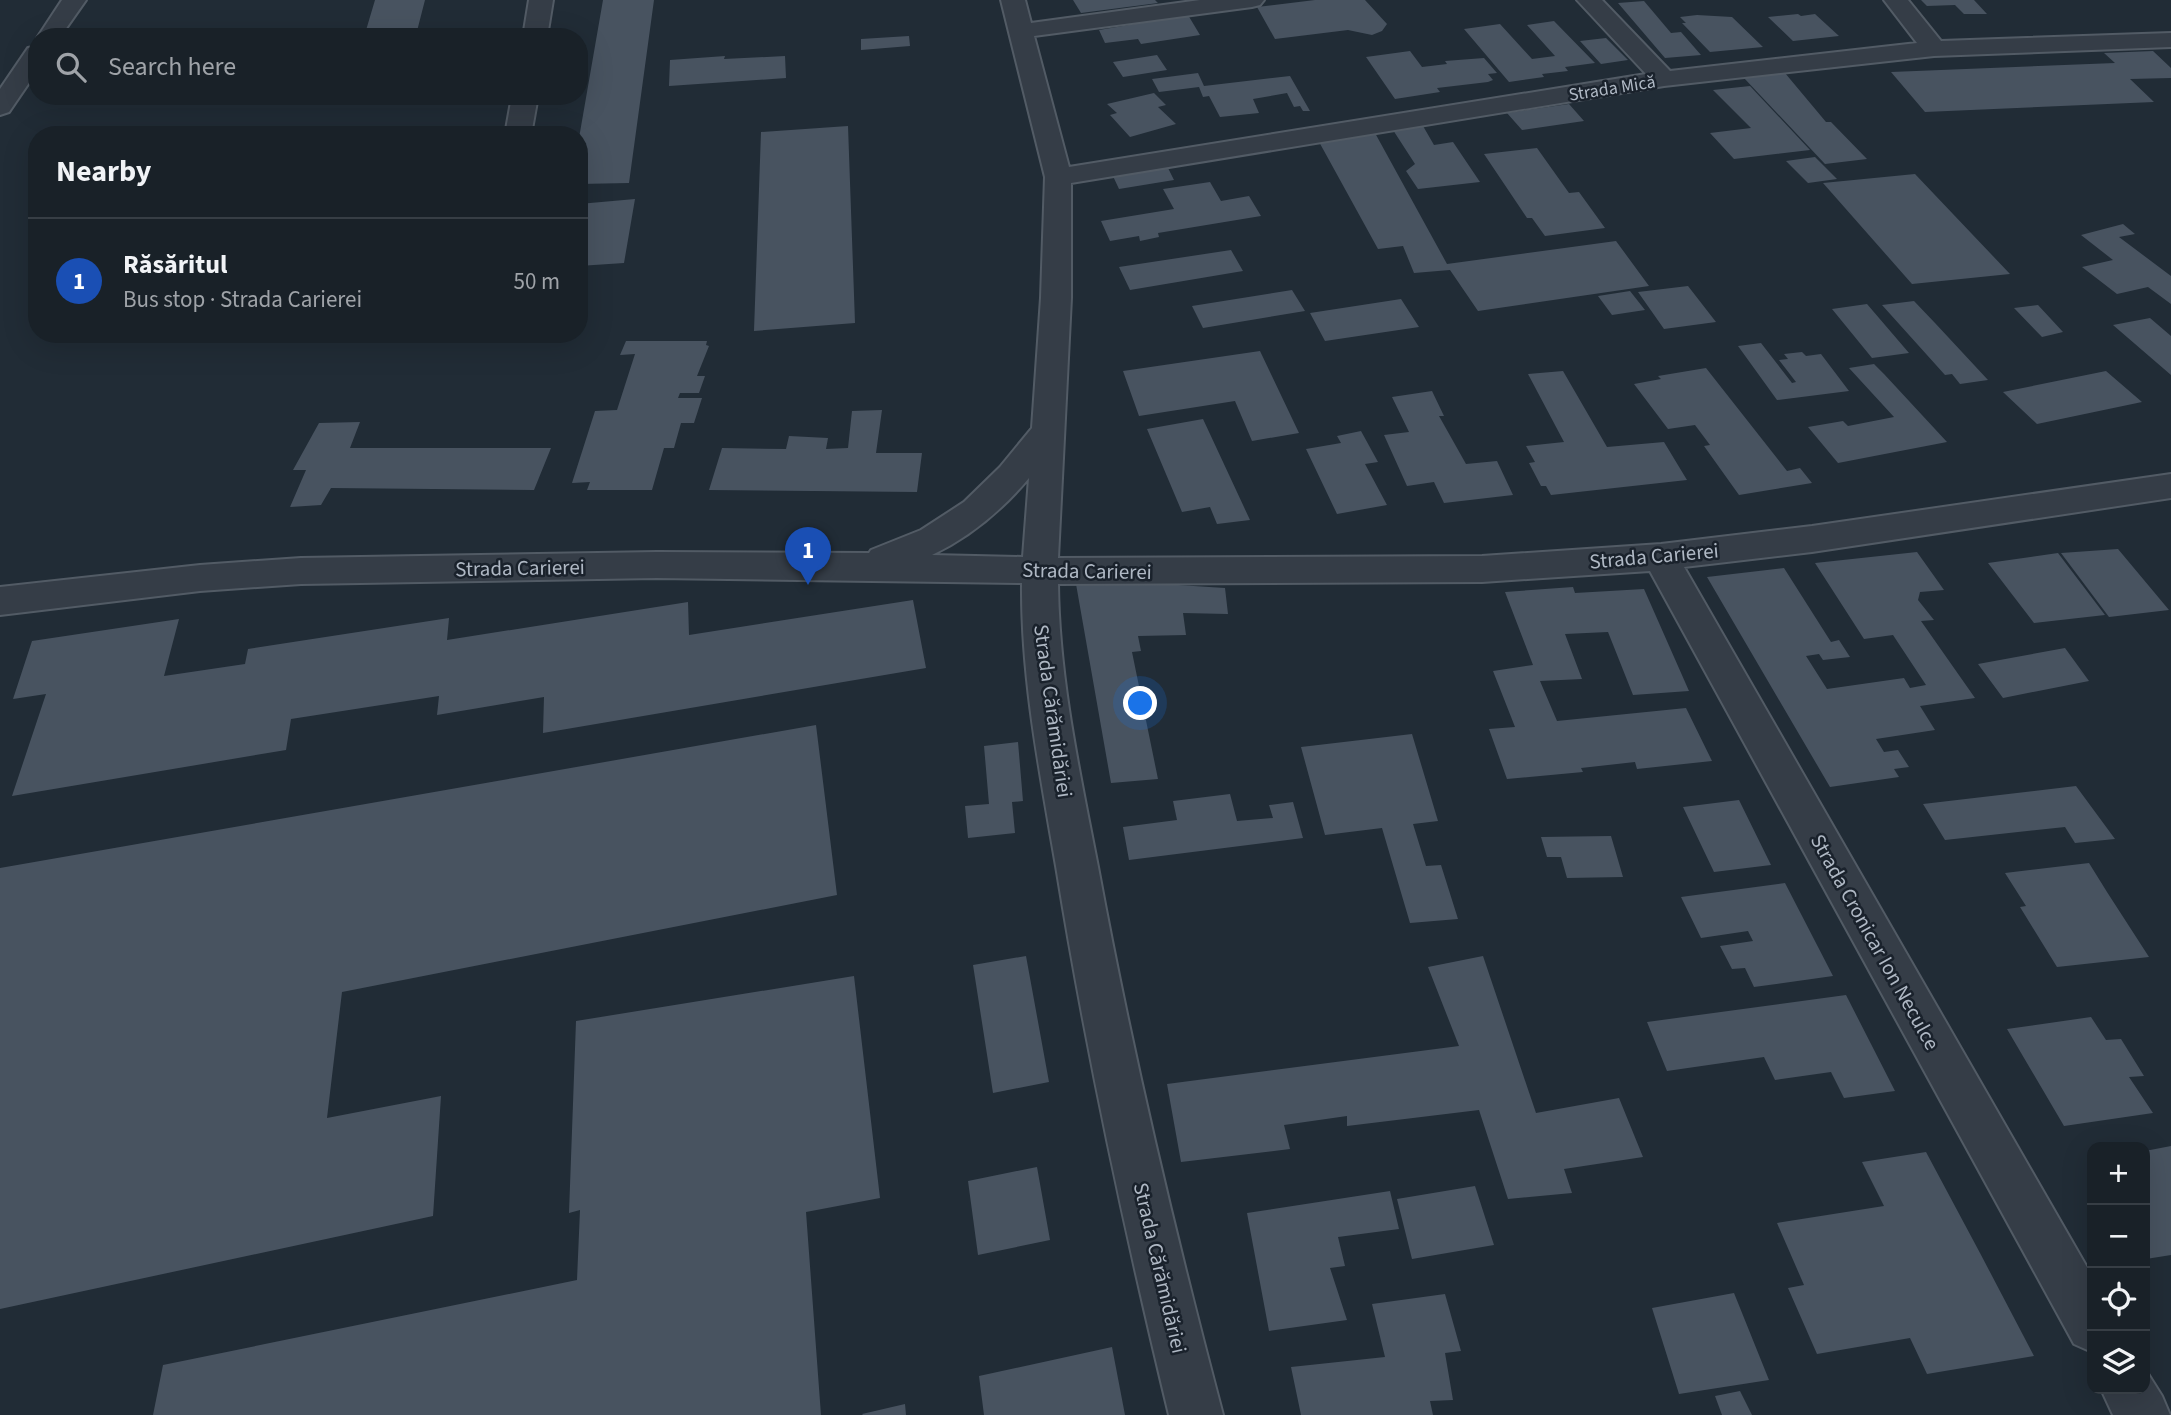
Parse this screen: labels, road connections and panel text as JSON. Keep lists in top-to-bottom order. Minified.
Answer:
{"streets":{"street":["Strada Mică","Strada Carierei","Strada Cărămidăriei","Strada Cronicar Ion Neculce"]},"crossings":[["Strada Mică","Strada Cărămidăriei"],["Strada Carierei","Strada Cărămidăriei"],["Strada Carierei","Strada Cronicar Ion Neculce"]],"page":{"search":"Search here","heading":"Nearby","list":[{"mark":"1","name":"Răsăritul","note":"Bus stop · Strada Carierei","value":"50 m"}],"pins":"1","map_buttons":["+","−"]}}
